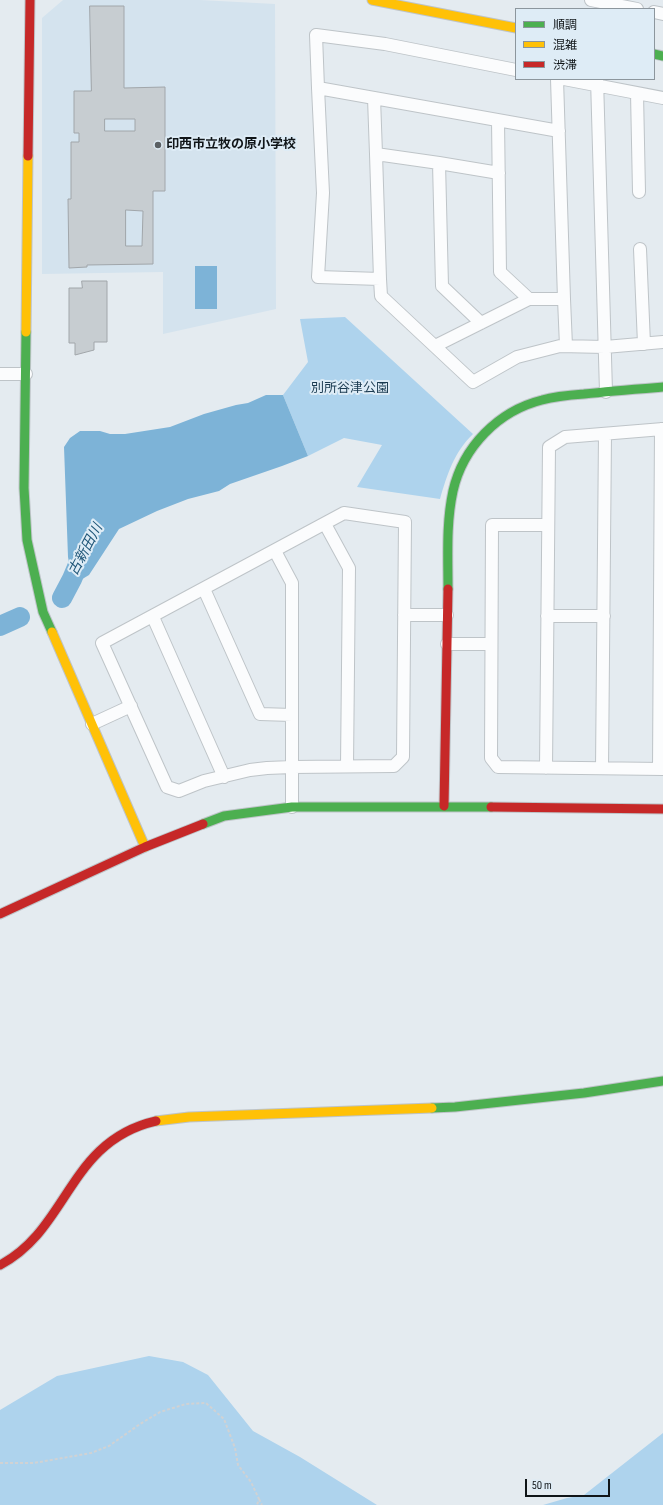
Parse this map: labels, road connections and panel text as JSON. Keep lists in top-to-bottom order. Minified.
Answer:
{"water":["古新田川"],"parks":["別所谷津公園"],"places":["印西市立牧の原小学校"],"legend":["順調","混雑","渋滞"],"scale_bar":"50 m"}
